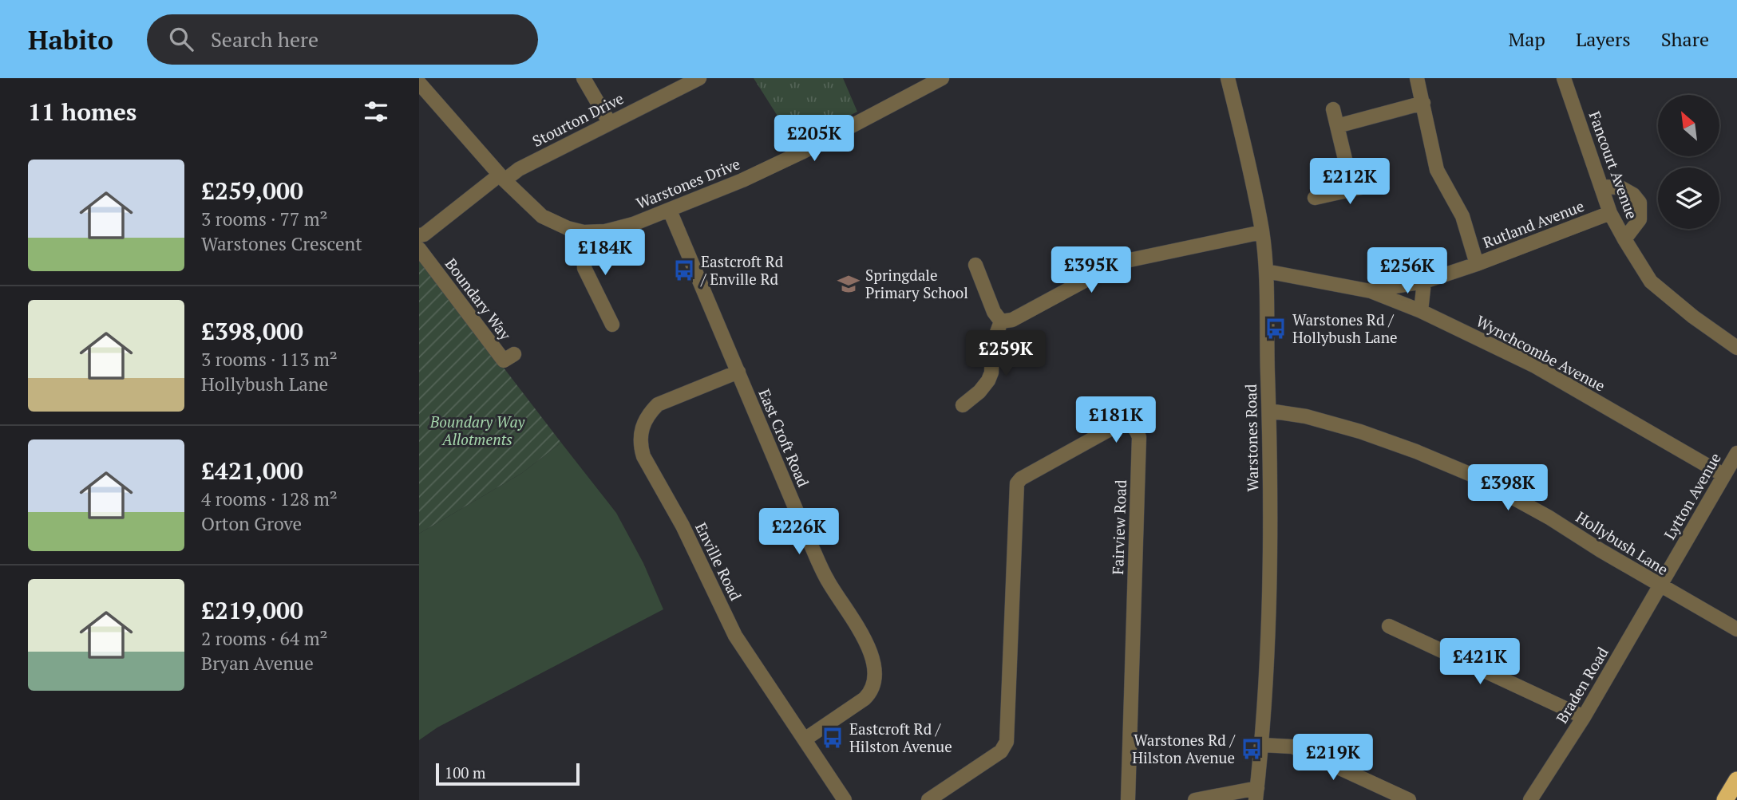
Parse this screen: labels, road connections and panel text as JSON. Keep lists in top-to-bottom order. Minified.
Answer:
{"streets":{"street":["Stourton Drive","Fancourt Avenue","Warstones Drive","Rutland Avenue","Boundary Way","Wynchcombe Avenue","East Croft Road","Warstones Road","Lytton Avenue","Fairview Road","Hollybush Lane","Enville Road","Braden Road"]},"crossings":[["Stourton Drive","Warstones Drive"],["Fancourt Avenue","Rutland Avenue"],["Warstones Drive","East Croft Road"],["Rutland Avenue","Wynchcombe Avenue"],["Wynchcombe Avenue","Warstones Road"],["Wynchcombe Avenue","Lytton Avenue"],["East Croft Road","Enville Road"],["Warstones Road","Hollybush Lane"],["Lytton Avenue","Hollybush Lane"],["Lytton Avenue","Braden Road"],["Hollybush Lane","Braden Road"]],"parks":["Boundary Way Allotments"],"places":{"bus stop":["Eastcroft Rd / Enville Rd","Warstones Rd / Hollybush Lane","Eastcroft Rd / Hilston Avenue","Warstones Rd / Hilston Avenue"],"school or university":["Springdale Primary School"]},"scale_bar":"100 m","north":"top left","page":{"header":"Habito","search":"Search here","nav":["Map","Layers","Share"],"heading":"11 homes","price":["£205K","£212K","£184K","£395K","£256K","£259K","£181K","£398K","£226K","£421K","£219K"],"list":[{"name":"£259,000","note":"3 rooms · 77 m² · Warstones Crescent"},{"name":"£398,000","note":"3 rooms · 113 m² · Hollybush Lane"},{"name":"£421,000","note":"4 rooms · 128 m² · Orton Grove"},{"name":"£219,000","note":"2 rooms · 64 m² · Bryan Avenue"}],"scale":"100 m"}}
